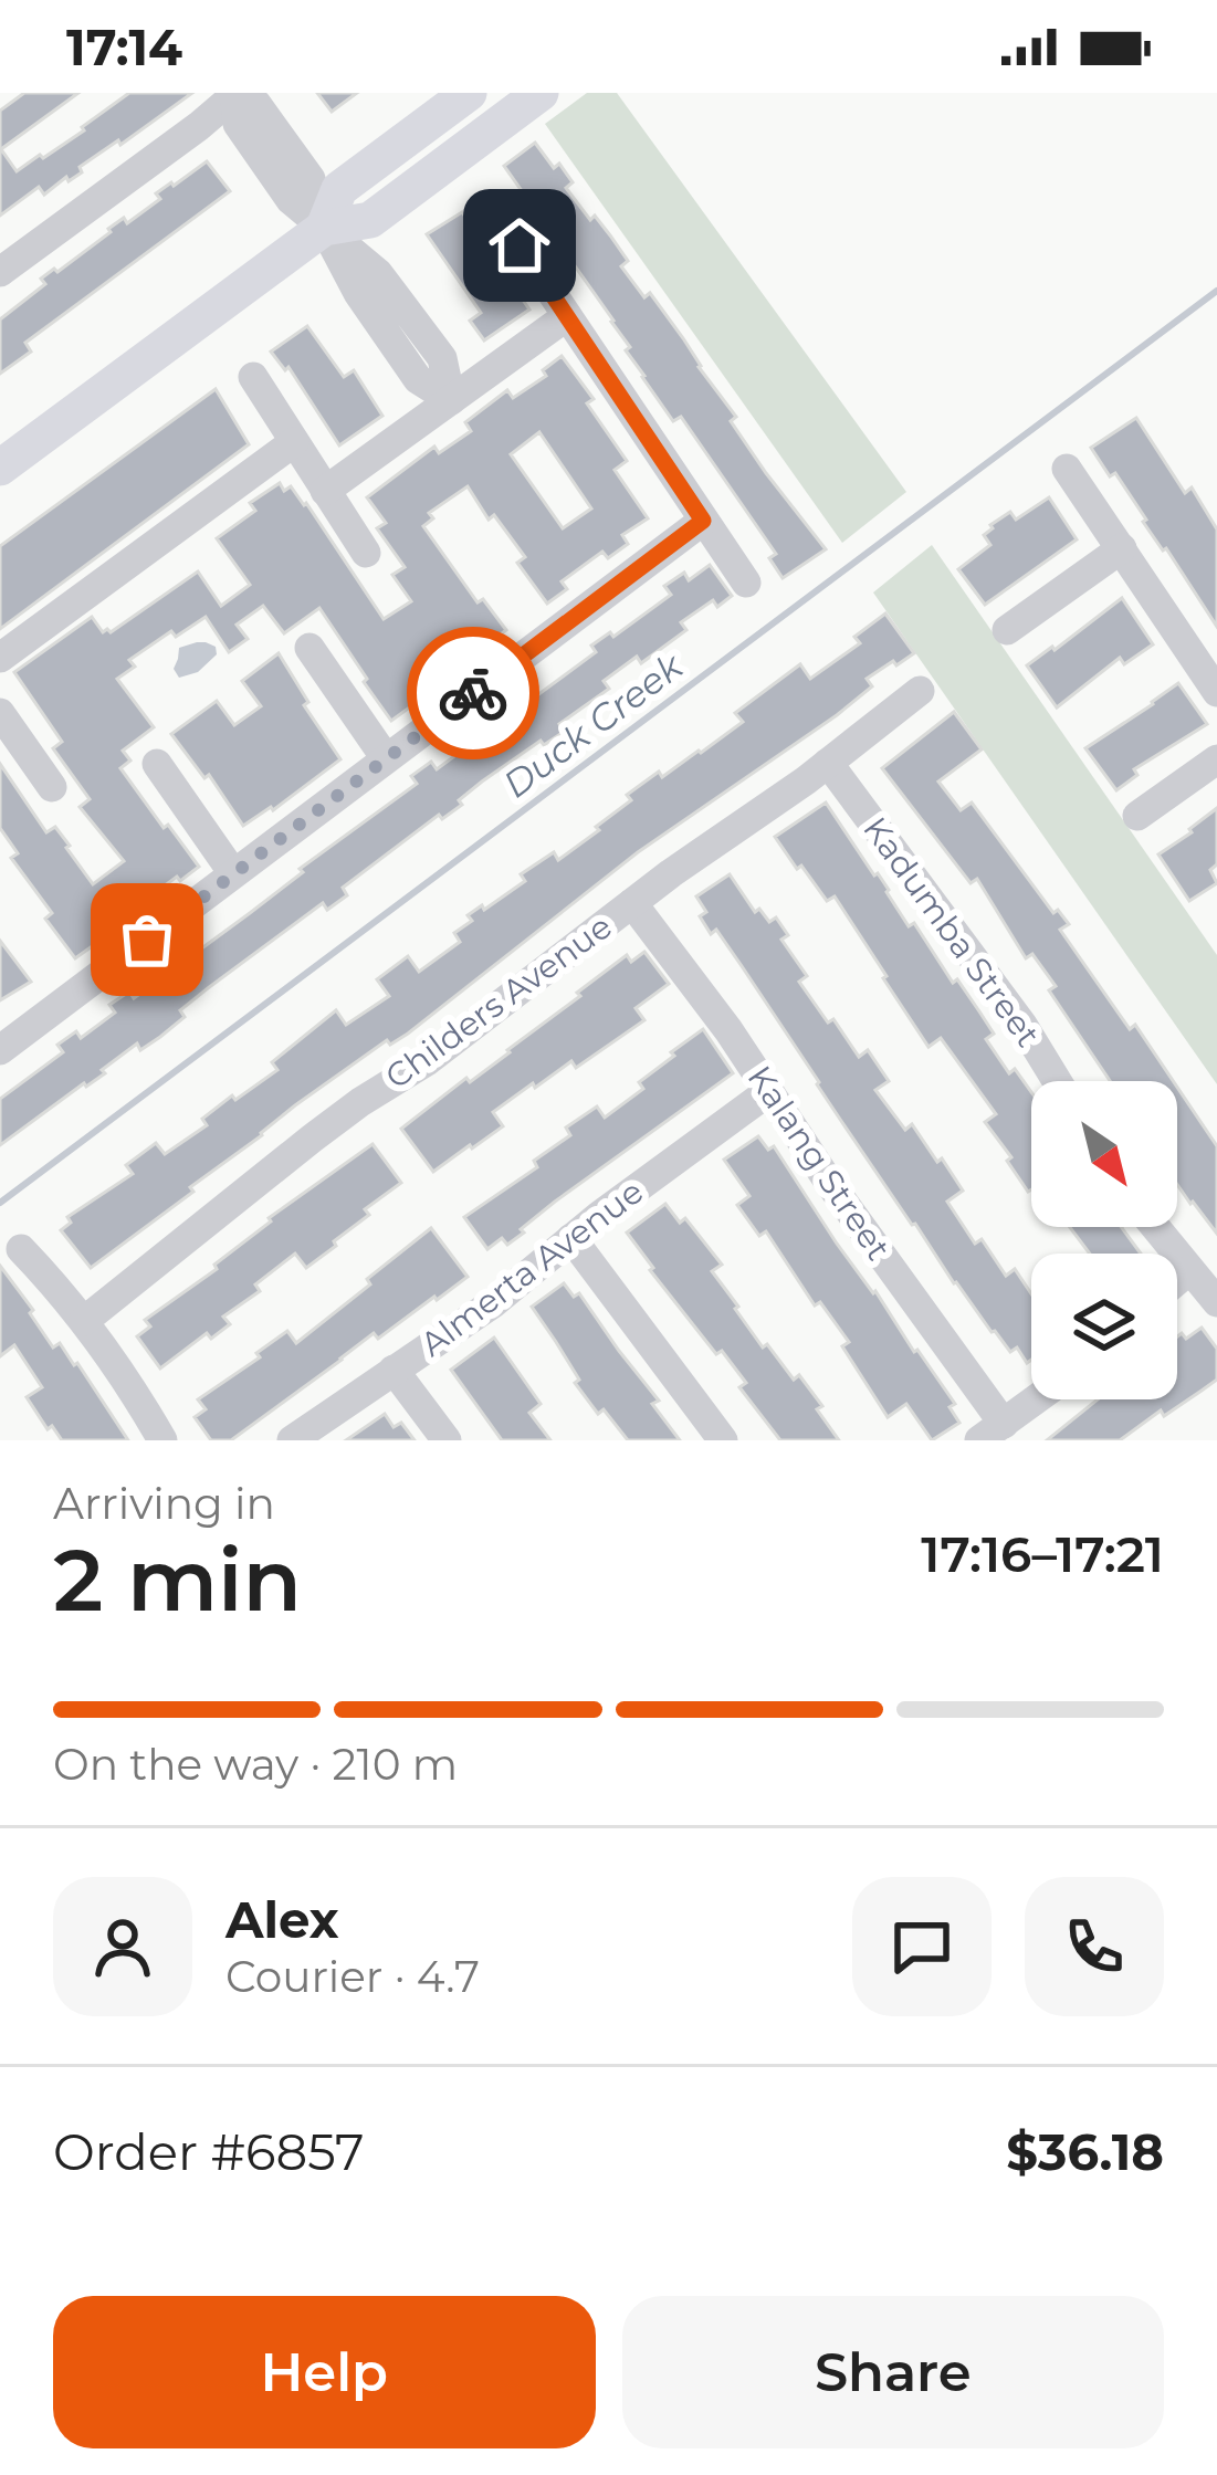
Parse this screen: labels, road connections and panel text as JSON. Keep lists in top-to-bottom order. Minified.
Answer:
{"streets":{"street":["Kadumba Street","Childers Avenue","Kalang Street","Almerta Avenue"]},"crossings":[["Kadumba Street","Childers Avenue"],["Childers Avenue","Kalang Street"],["Kalang Street","Almerta Avenue"]],"water":["Duck Creek"],"north":"bottom right","page":{"status":"17:14","heading":["2 min","Arriving in","17:16–17:21"],"panel":["Alex","Courier · 4.7","Order #6857","$36.18"],"bar":"On the way · 210 m","buttons":["Help","Share"]}}
